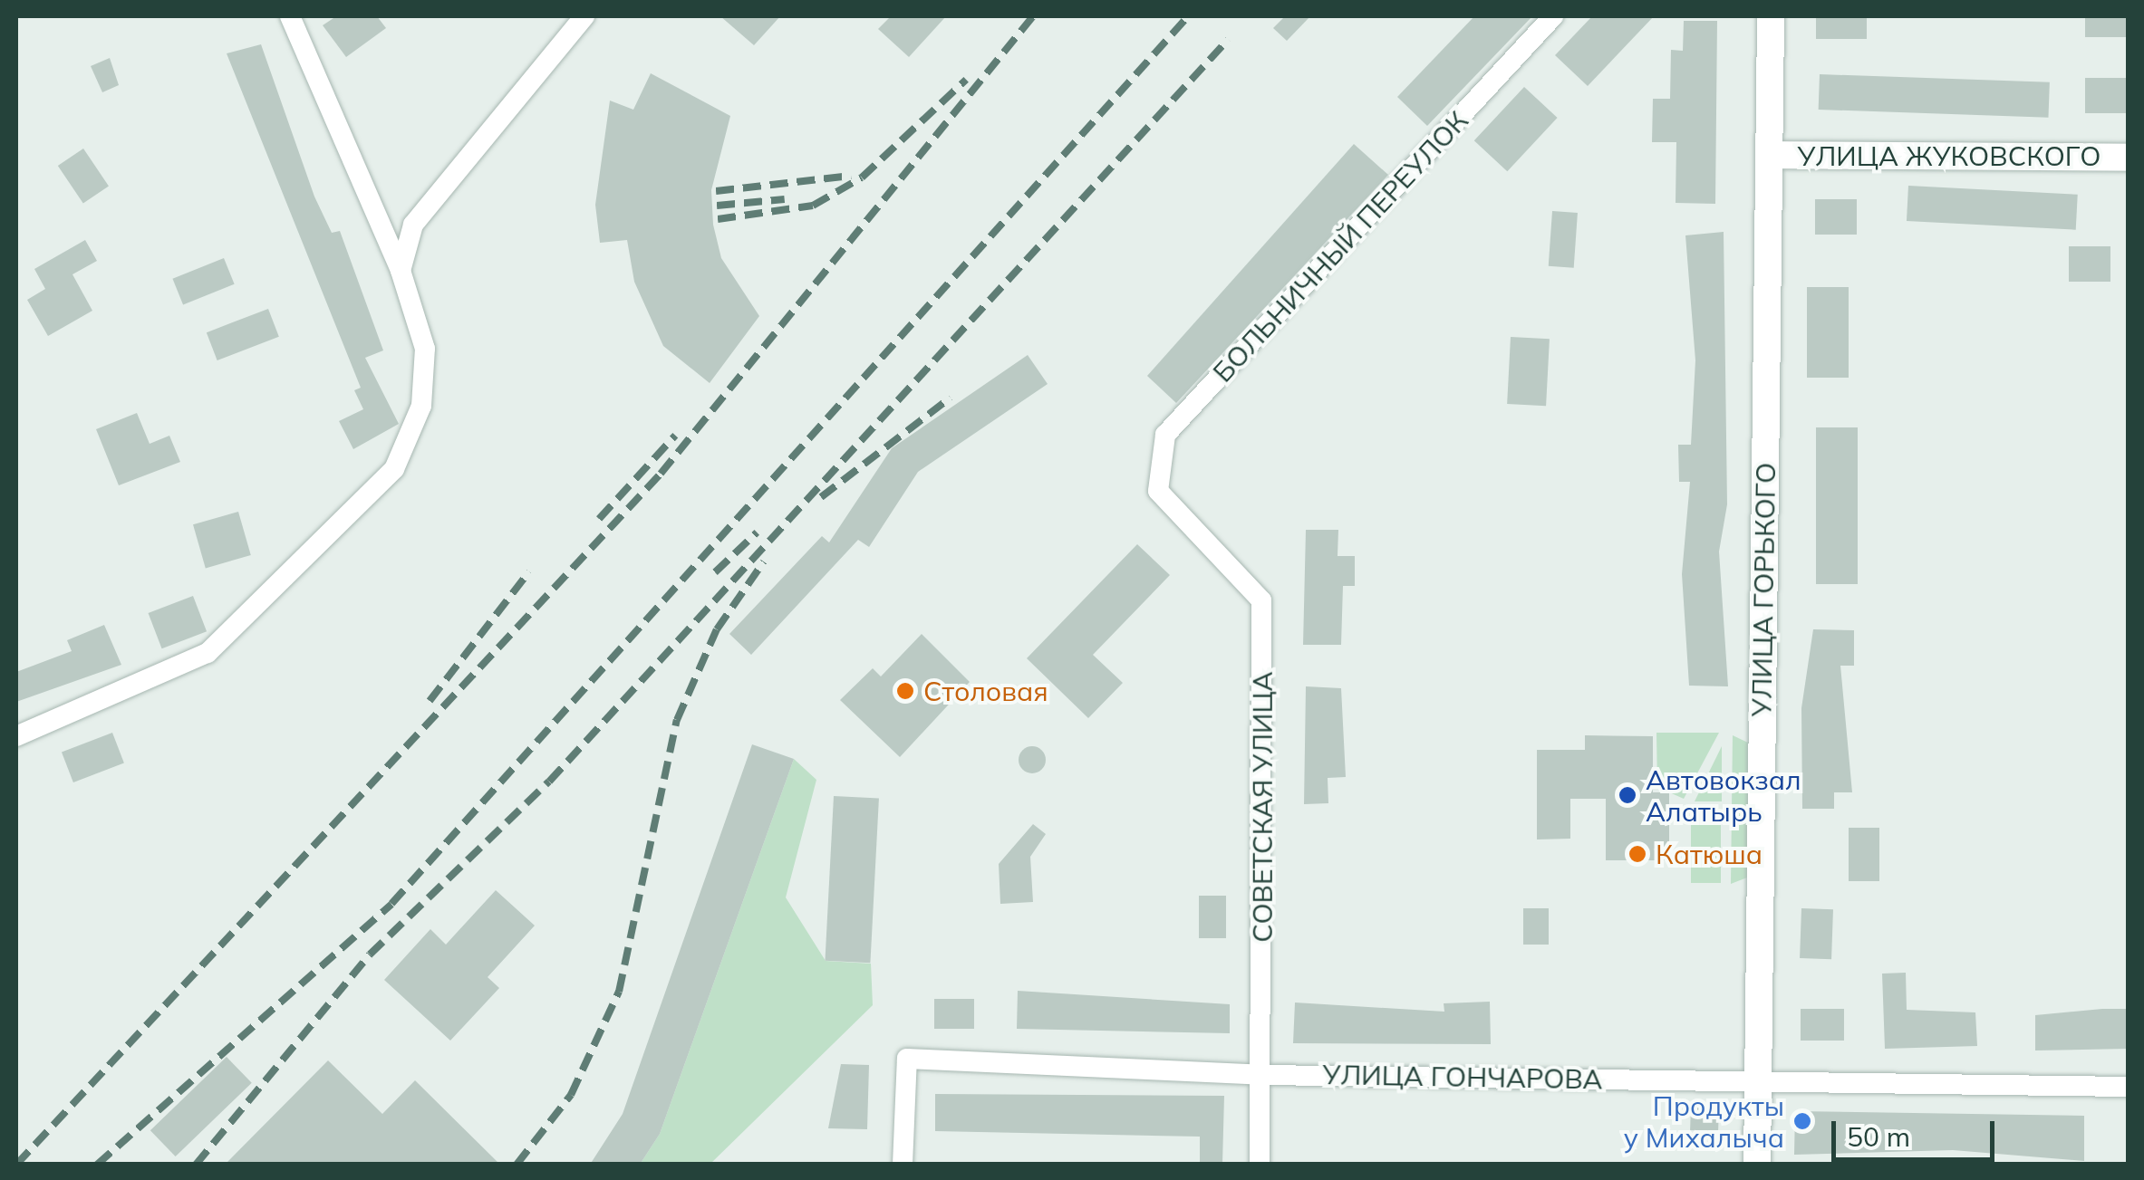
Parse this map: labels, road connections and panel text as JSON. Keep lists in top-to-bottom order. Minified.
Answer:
{"streets":{"street":["УЛИЦА ЖУКОВСКОГО","БОЛЬНИЧНЫЙ ПЕРЕУЛОК","УЛИЦА ГОРЬКОГО","СОВЕТСКАЯ УЛИЦА","УЛИЦА ГОНЧАРОВА"]},"crossings":[["УЛИЦА ЖУКОВСКОГО","УЛИЦА ГОРЬКОГО"],["БОЛЬНИЧНЫЙ ПЕРЕУЛОК","СОВЕТСКАЯ УЛИЦА"],["УЛИЦА ГОРЬКОГО","УЛИЦА ГОНЧАРОВА"],["СОВЕТСКАЯ УЛИЦА","УЛИЦА ГОНЧАРОВА"]],"places":["Столовая","Автовокзал Алатырь","Катюша","Продукты у Михалыча"],"scale_bar":"50 m"}
